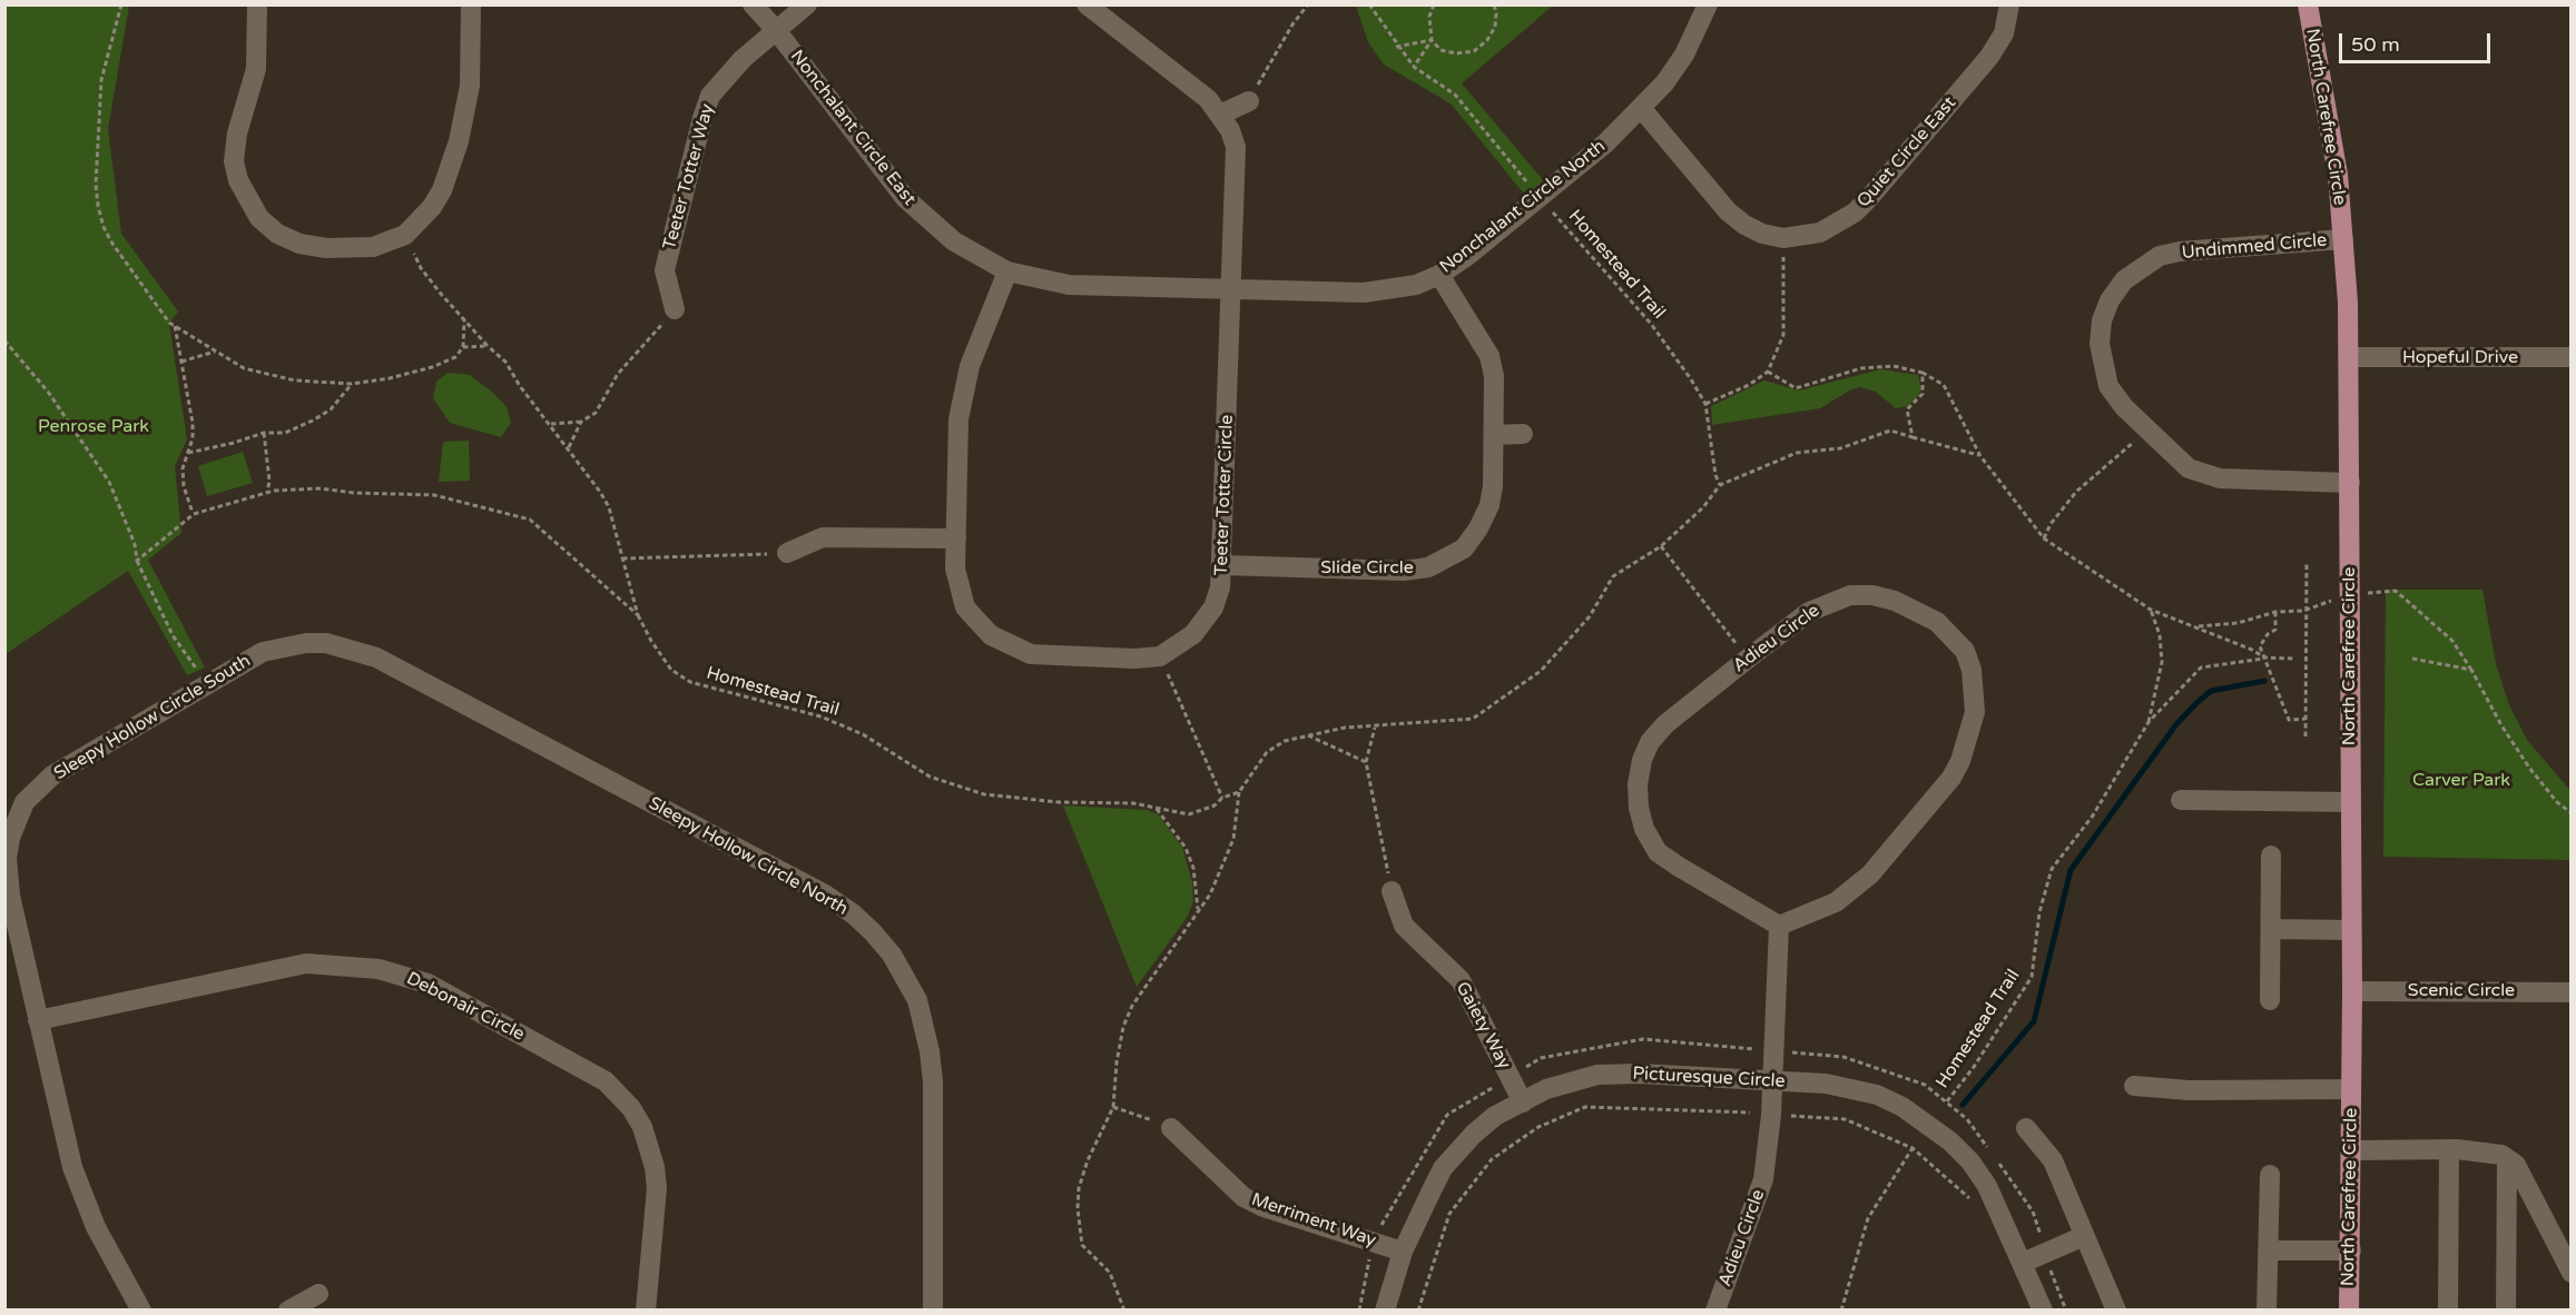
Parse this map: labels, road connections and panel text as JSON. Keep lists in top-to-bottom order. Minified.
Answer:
{"streets":{"main road":["North Carefree Circle"],"street":["Nonchalant Circle East","Quiet Circle East","Teeter Totter Way","Nonchalant Circle North","Undimmed Circle","Hopeful Drive","Teeter Totter Circle","Slide Circle","Adieu Circle","Sleepy Hollow Circle South","Sleepy Hollow Circle North","Scenic Circle","Debonair Circle","Gaiety Way","Picturesque Circle","Merriment Way"],"path":["Homestead Trail"]},"crossings":[["North Carefree Circle","Undimmed Circle"],["North Carefree Circle","Hopeful Drive"],["North Carefree Circle","Scenic Circle"],["Nonchalant Circle East","Teeter Totter Way"],["Nonchalant Circle East","Nonchalant Circle North"],["Nonchalant Circle East","Teeter Totter Circle"],["Quiet Circle East","Nonchalant Circle North"],["Nonchalant Circle North","Homestead Trail"],["Nonchalant Circle North","Teeter Totter Circle"],["Nonchalant Circle North","Slide Circle"],["Teeter Totter Circle","Slide Circle"],["Adieu Circle","Picturesque Circle"],["Sleepy Hollow Circle South","Sleepy Hollow Circle North"],["Sleepy Hollow Circle South","Debonair Circle"],["Gaiety Way","Picturesque Circle"],["Picturesque Circle","Merriment Way"]],"parks":["Penrose Park","Carver Park"],"scale_bar":"50 m"}
